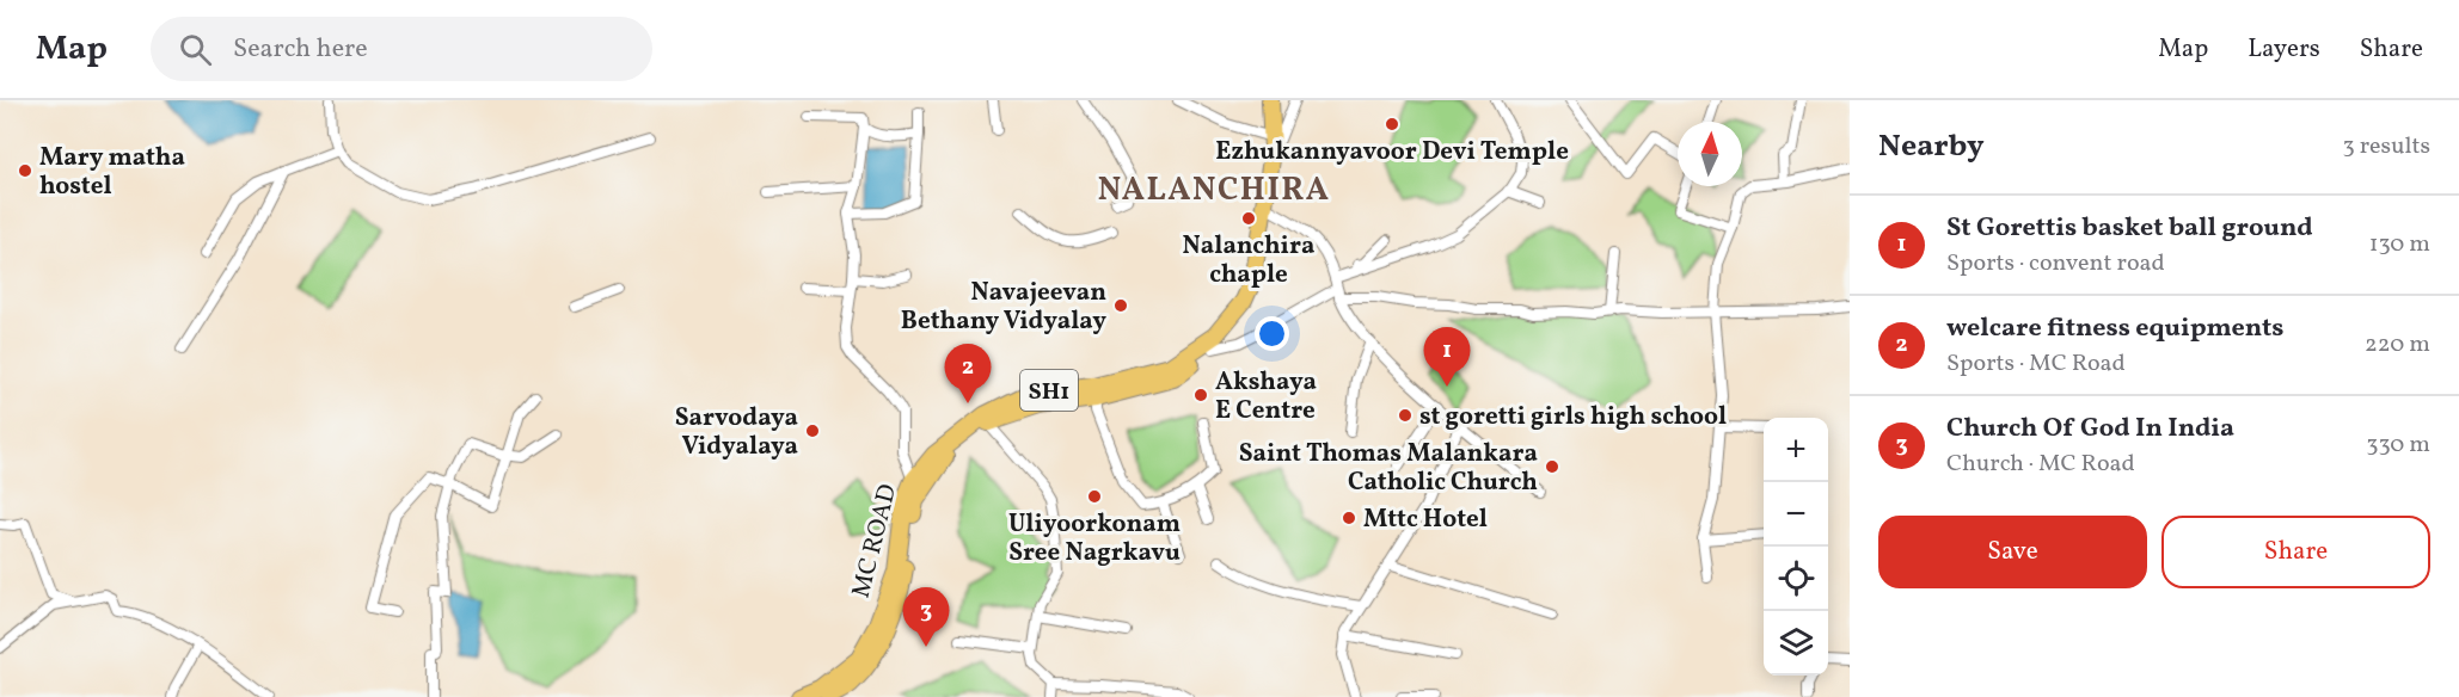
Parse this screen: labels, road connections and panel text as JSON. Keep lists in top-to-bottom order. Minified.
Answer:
{"streets":{"main road":["SH1","MC ROAD"]},"districts":["NALANCHIRA"],"places":["Ezhukannyavoor Devi Temple","Mary matha hostel","Nalanchira chaple","Navajeevan Bethany Vidyalay","Akshaya E Centre","st goretti girls high school","Sarvodaya Vidyalaya","Saint Thomas Malankara Catholic Church","Uliyoorkonam Sree Nagrkavu","Mttc Hotel"],"north":"top","page":{"header":"Map","search":"Search here","nav":["Map","Layers","Share"],"heading":["Nearby","3 results"],"list":[{"mark":"1","name":"St Gorettis basket ball ground","note":"Sports · convent road","value":"130 m"},{"mark":"2","name":"welcare fitness equipments","note":"Sports · MC Road","value":"220 m"},{"mark":"3","name":"Church Of God In India","note":"Church · MC Road","value":"330 m"}],"pins":["1","2","3"],"map_buttons":["+","−"],"buttons":["Save","Share"]}}
